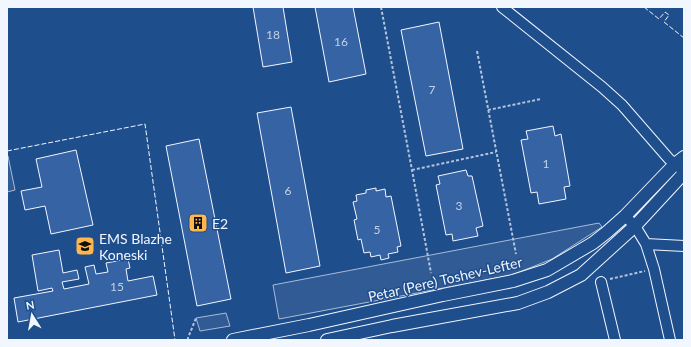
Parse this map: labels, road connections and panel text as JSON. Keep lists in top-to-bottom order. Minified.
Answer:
{"streets":{"street":["Petar (Pere) Toshev-Lefter"]},"places":{"building":["E2"],"school or university":["EMS Blazhe Koneski"]},"house_numbers":["18","16","7","1","6","3","5","15"],"north":"top"}
